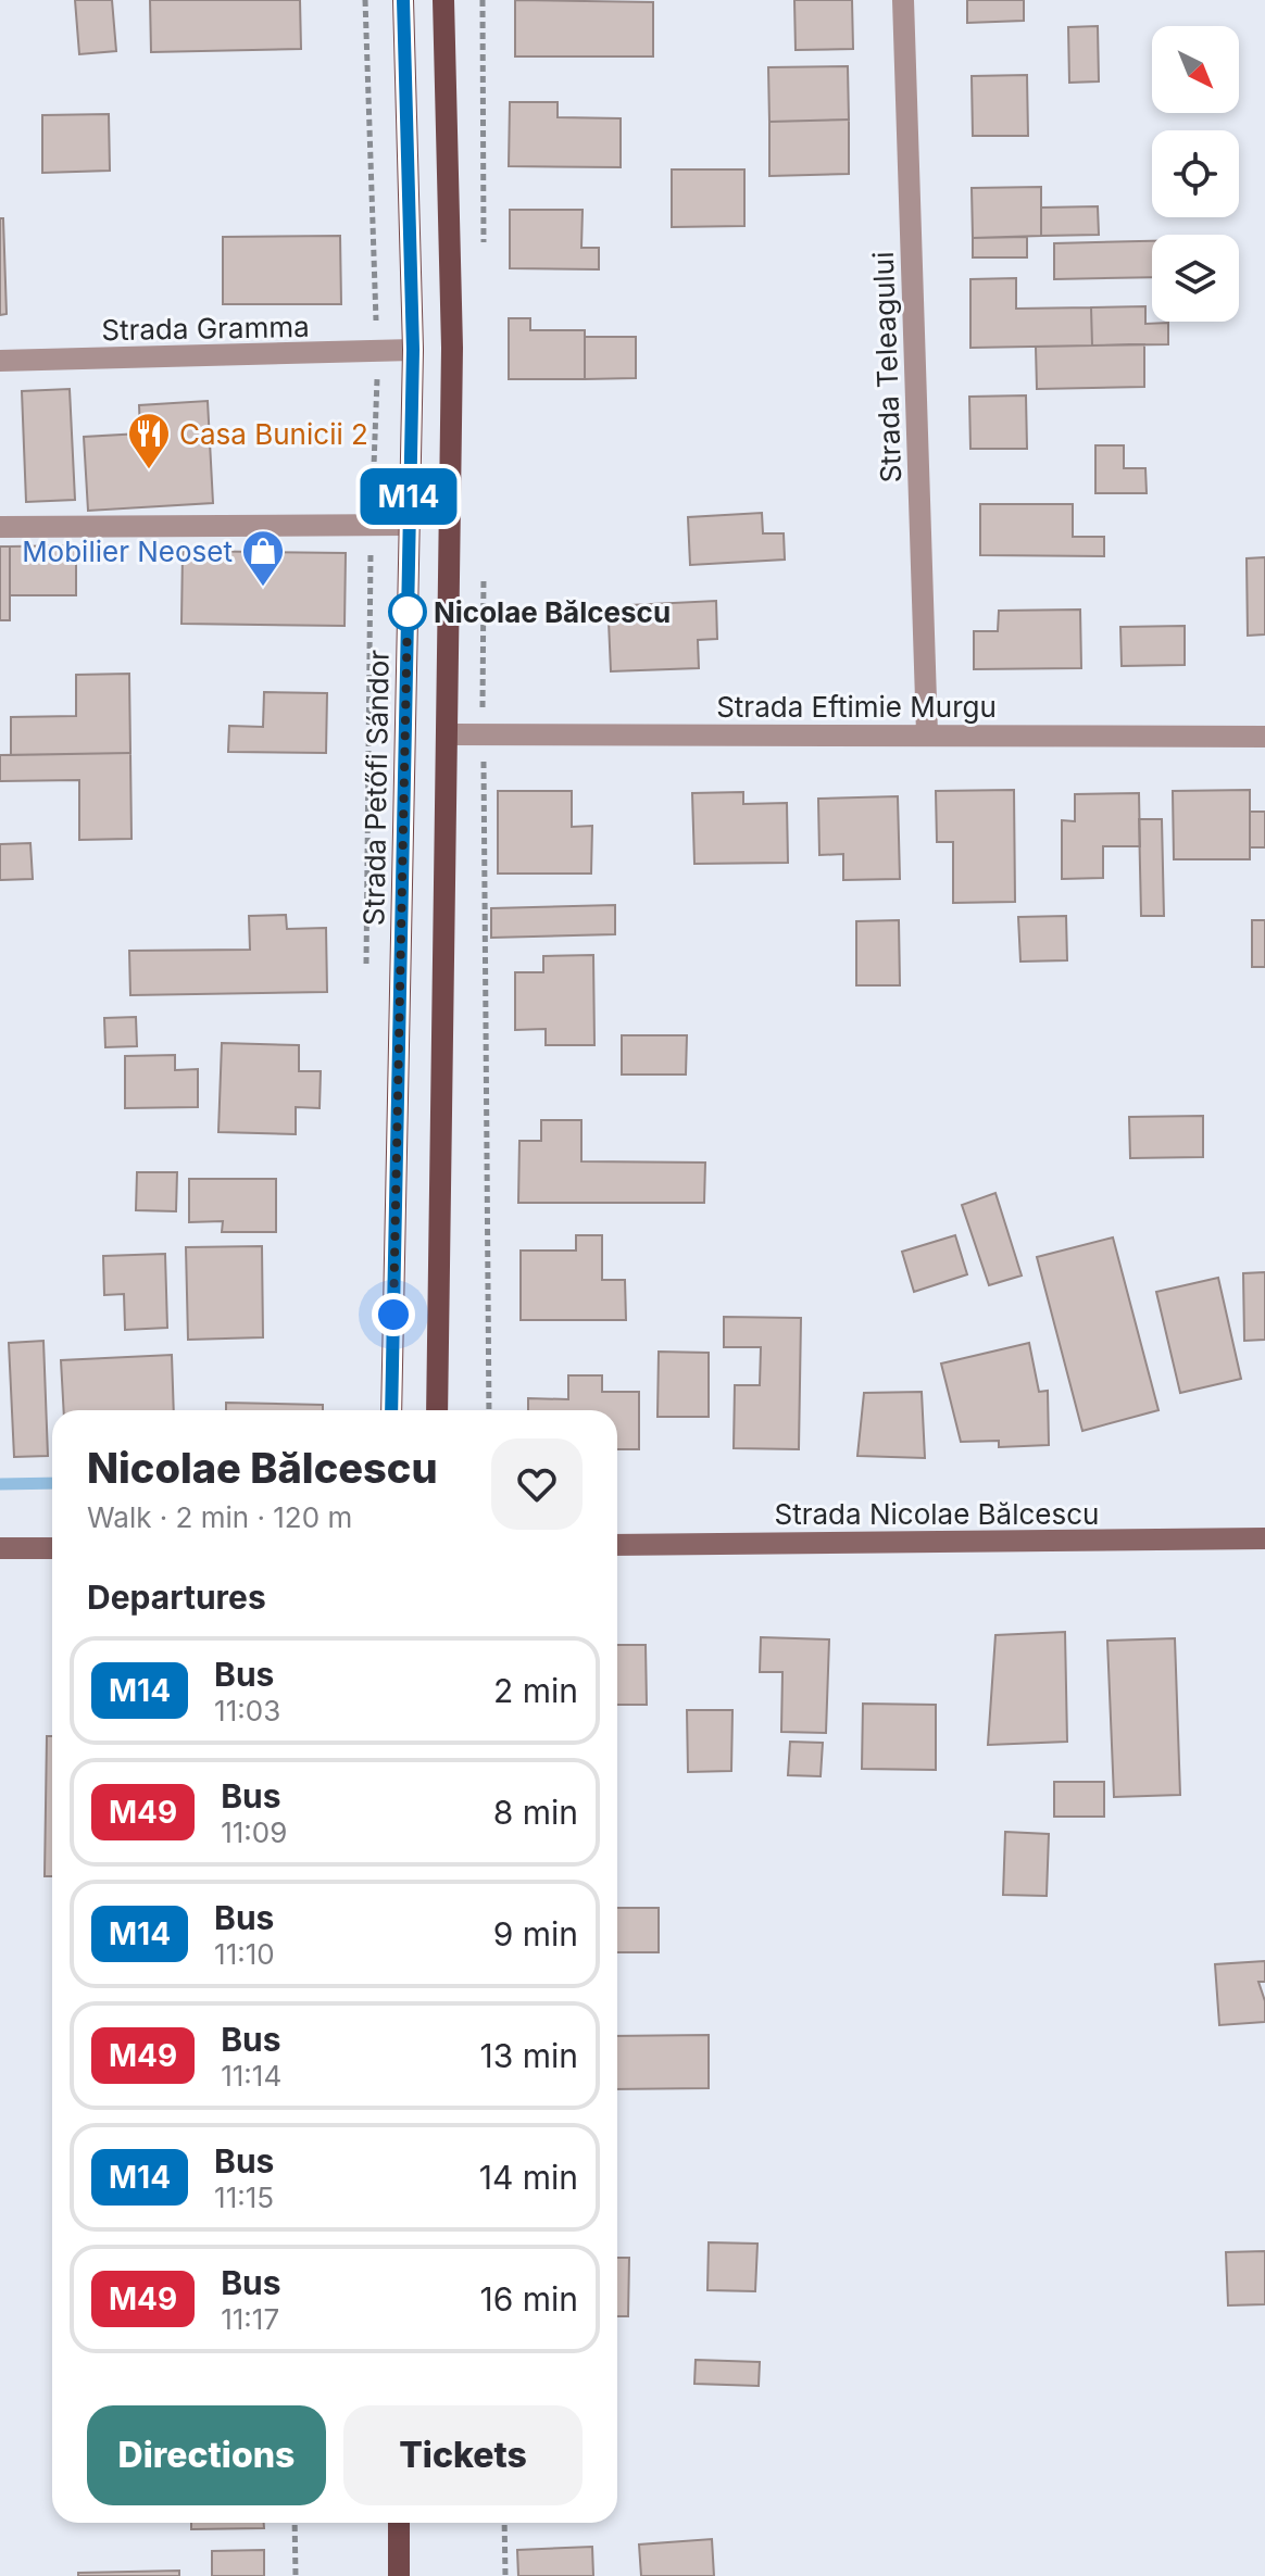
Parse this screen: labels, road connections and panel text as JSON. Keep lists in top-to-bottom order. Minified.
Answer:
{"streets":{"main road":["Strada Petőfi Sándor"],"street":["Strada Gramma","Strada Teleagului","Strada Eftimie Murgu","Strada Nicolae Bălcescu"]},"crossings":[["Strada Gramma","Strada Petőfi Sándor"],["Strada Teleagului","Strada Eftimie Murgu"]],"places":{"restaurant":["Casa Bunicii 2"],"shop":["Mobilier Neoset"],"other":["Nicolae Bălcescu"]},"lines":["bus line M14"],"north":"bottom right","page":{"on_map":"M14","heading":[["Nicolae Bălcescu","Walk · 2 min · 120 m"],"Departures"],"list":[{"mark":"M14","name":"Bus","note":"11:03","value":"2 min"},{"mark":"M49","name":"Bus","note":"11:09","value":"8 min"},{"mark":"M14","name":"Bus","note":"11:10","value":"9 min"},{"mark":"M49","name":"Bus","note":"11:14","value":"13 min"},{"mark":"M14","name":"Bus","note":"11:15","value":"14 min"},{"mark":"M49","name":"Bus","note":"11:17","value":"16 min"}],"buttons":["Directions","Tickets"]}}
